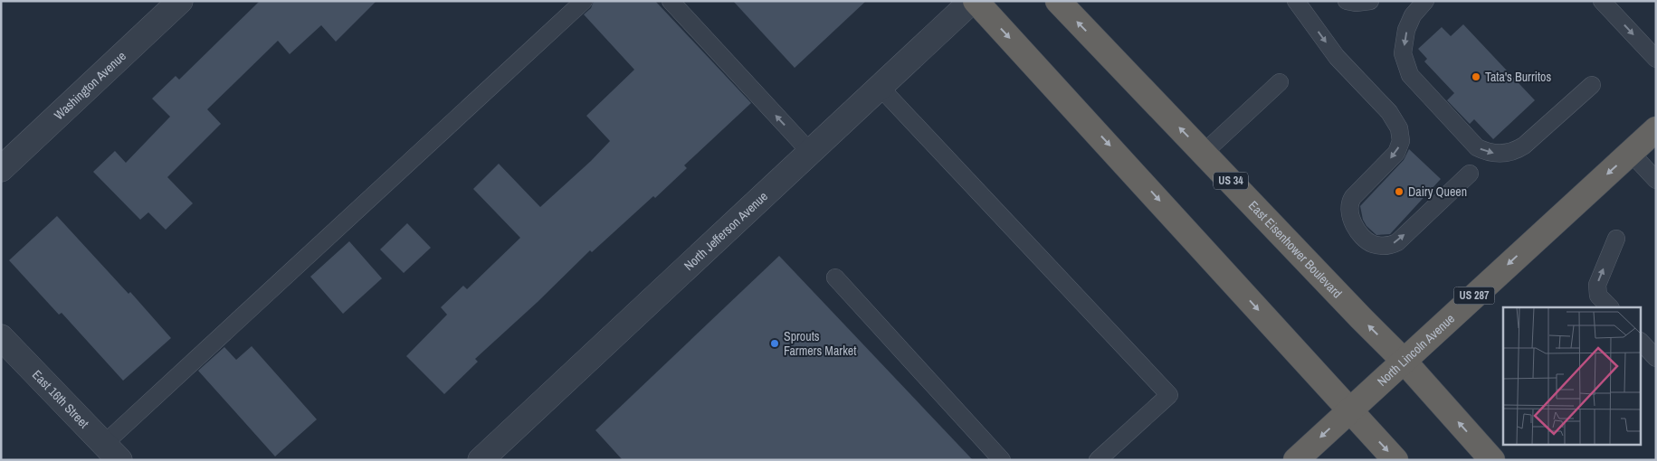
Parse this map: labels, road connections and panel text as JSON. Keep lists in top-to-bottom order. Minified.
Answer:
{"streets":{"highway":["US 34","East Eisenhower Boulevard","US 287","North Lincoln Avenue"],"street":["Washington Avenue","North Jefferson Avenue","East 16th Street"]},"crossings":[["East Eisenhower Boulevard","North Lincoln Avenue"]],"one_way":["North Lincoln Avenue"],"places":["Tata's Burritos","Dairy Queen","Sprouts Farmers Market"]}
